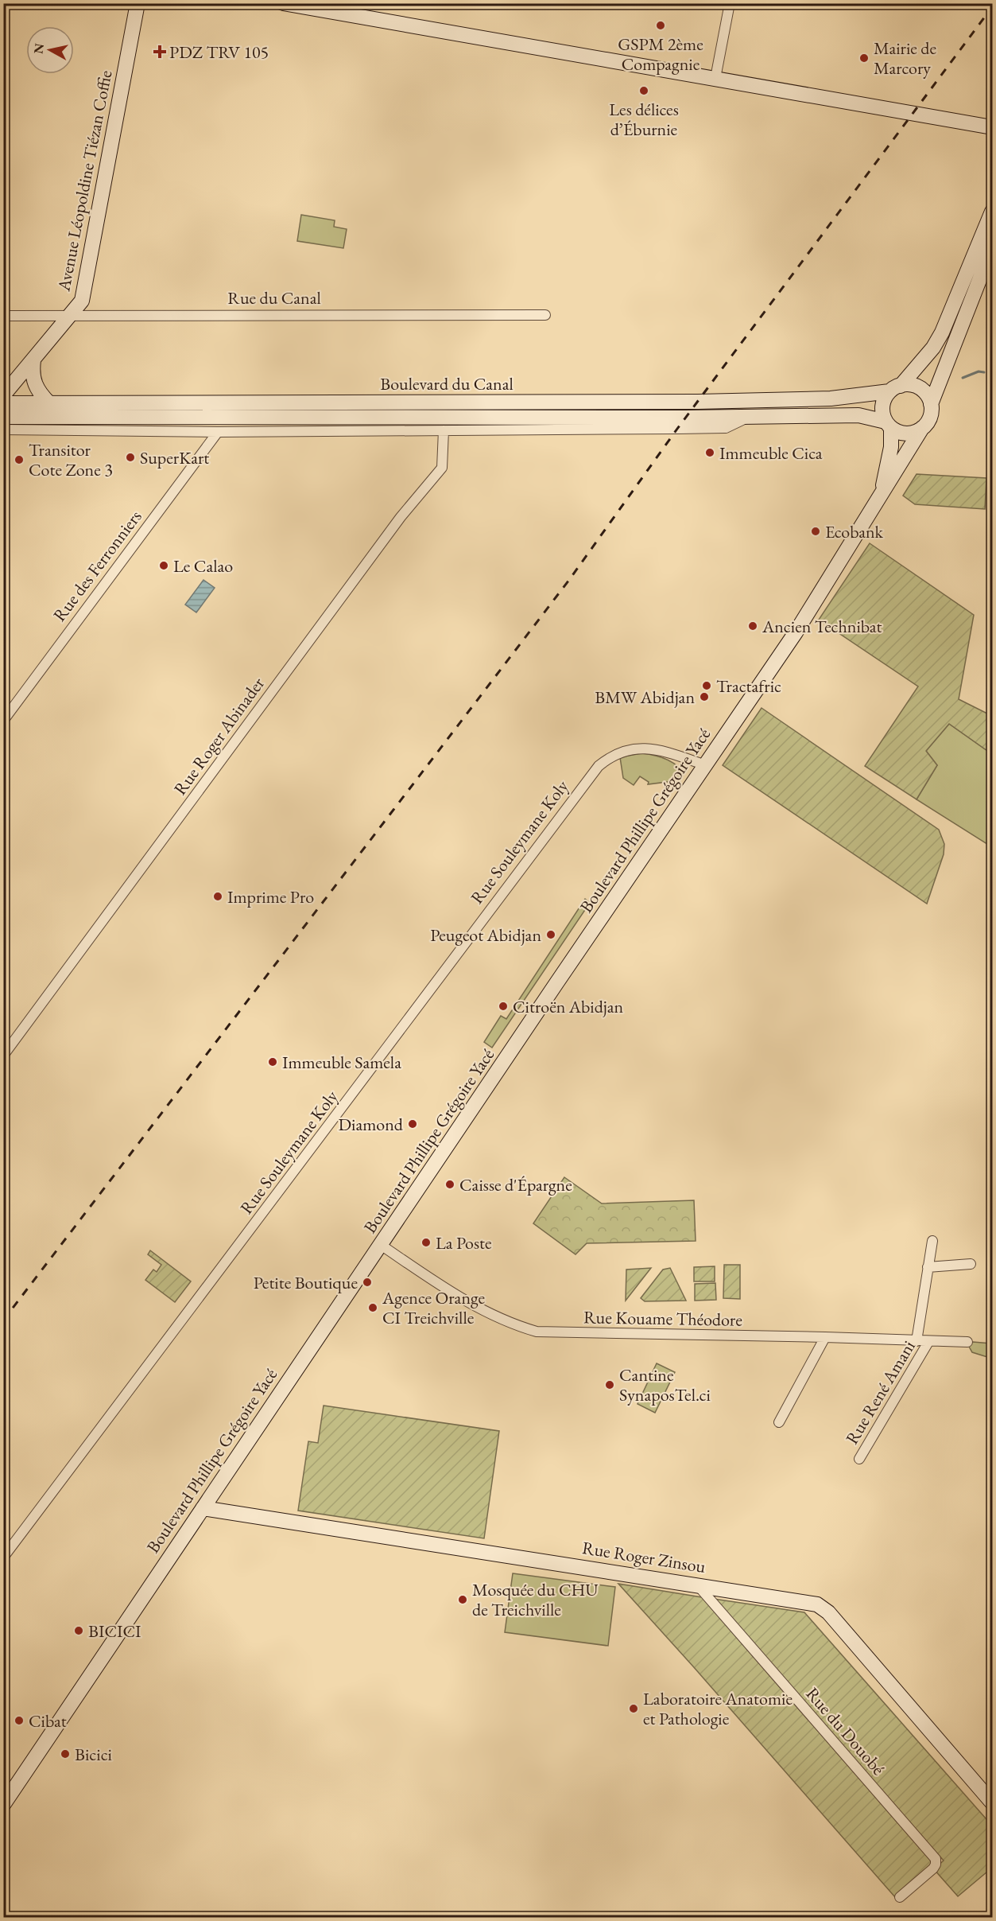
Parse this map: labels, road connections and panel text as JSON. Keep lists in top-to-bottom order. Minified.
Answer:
{"streets":{"main road":["Avenue Léopoldine Tiézan Coffie","Boulevard du Canal","Boulevard Phillipe Grégoire Yacé","Rue Roger Zinsou"],"street":["Rue du Canal","Rue des Ferronniers","Rue Roger Abinader","Rue Souleymane Koly","Rue Kouame Théodore","Rue René Amani","Rue du Douobé"]},"crossings":[["Avenue Léopoldine Tiézan Coffie","Rue du Canal"],["Boulevard du Canal","Rue des Ferronniers"],["Boulevard du Canal","Rue Roger Abinader"],["Boulevard du Canal","Boulevard Phillipe Grégoire Yacé"],["Boulevard Phillipe Grégoire Yacé","Rue Souleymane Koly"],["Boulevard Phillipe Grégoire Yacé","Rue Kouame Théodore"],["Boulevard Phillipe Grégoire Yacé","Rue Roger Zinsou"],["Rue Kouame Théodore","Rue René Amani"],["Rue Roger Zinsou","Rue du Douobé"]],"places":{"other":["GSPM 2ème Compagnie","Mairie de Marcory","Les délices d’Éburnie","Immeuble Cica","SuperKart","Transitor Cote Zone 3","Ecobank","Le Calao","Ancien Technibat","Tractafric","BMW Abidjan","Imprime Pro","Peugeot Abidjan","Citroën Abidjan","Immeuble Samela","Diamond","Caisse d'Épargne","La Poste","Petite Boutique","Agence Orange CI Treichville","Cantine SynaposTel.ci","Mosquée du CHU de Treichville","BICICI","Laboratoire Anatomie et Pathologie","Cibat","Bicici"],"health":["PDZ TRV 105"]},"north":"left"}
